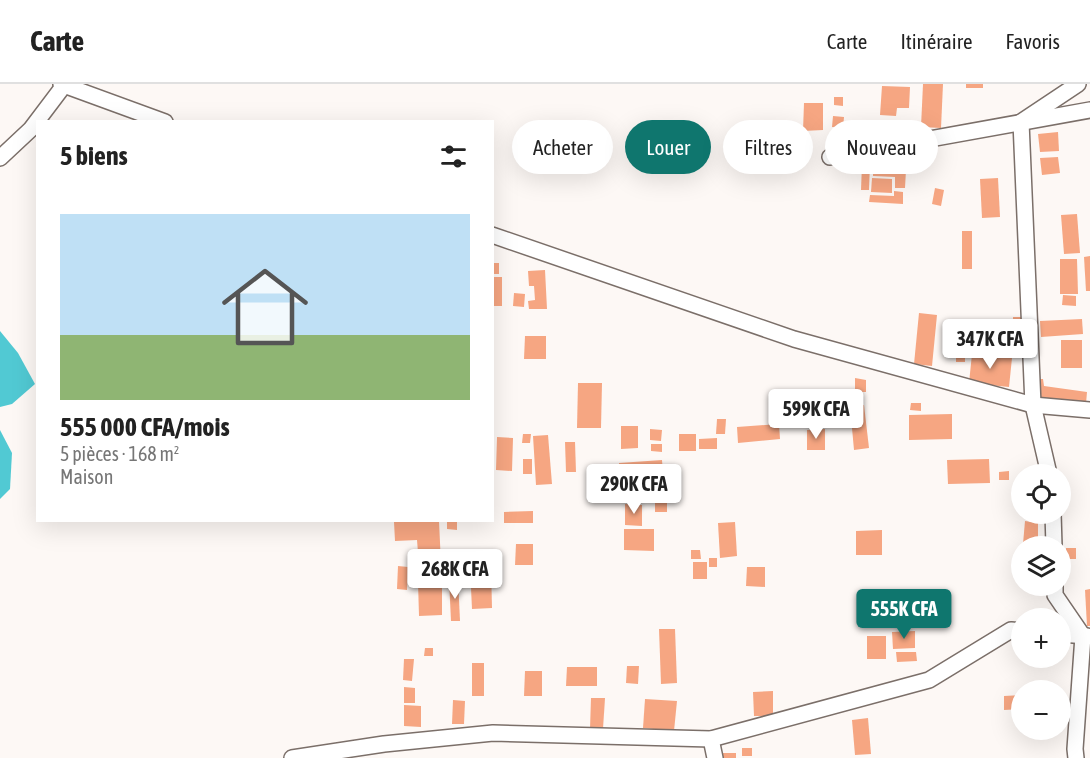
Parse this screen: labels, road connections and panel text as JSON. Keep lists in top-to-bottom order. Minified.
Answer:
{"page":{"header":"Carte","nav":["Carte","Itinéraire","Favoris"],"chip":["Acheter","Louer","Filtres","Nouveau"],"heading":"5 biens","list":[{"name":"555 000 CFA/mois","note":"5 pièces · 168 m² · Maison"}],"price":["347K CFA","599K CFA","290K CFA","268K CFA","555K CFA"],"map_buttons":["+","−"]}}
